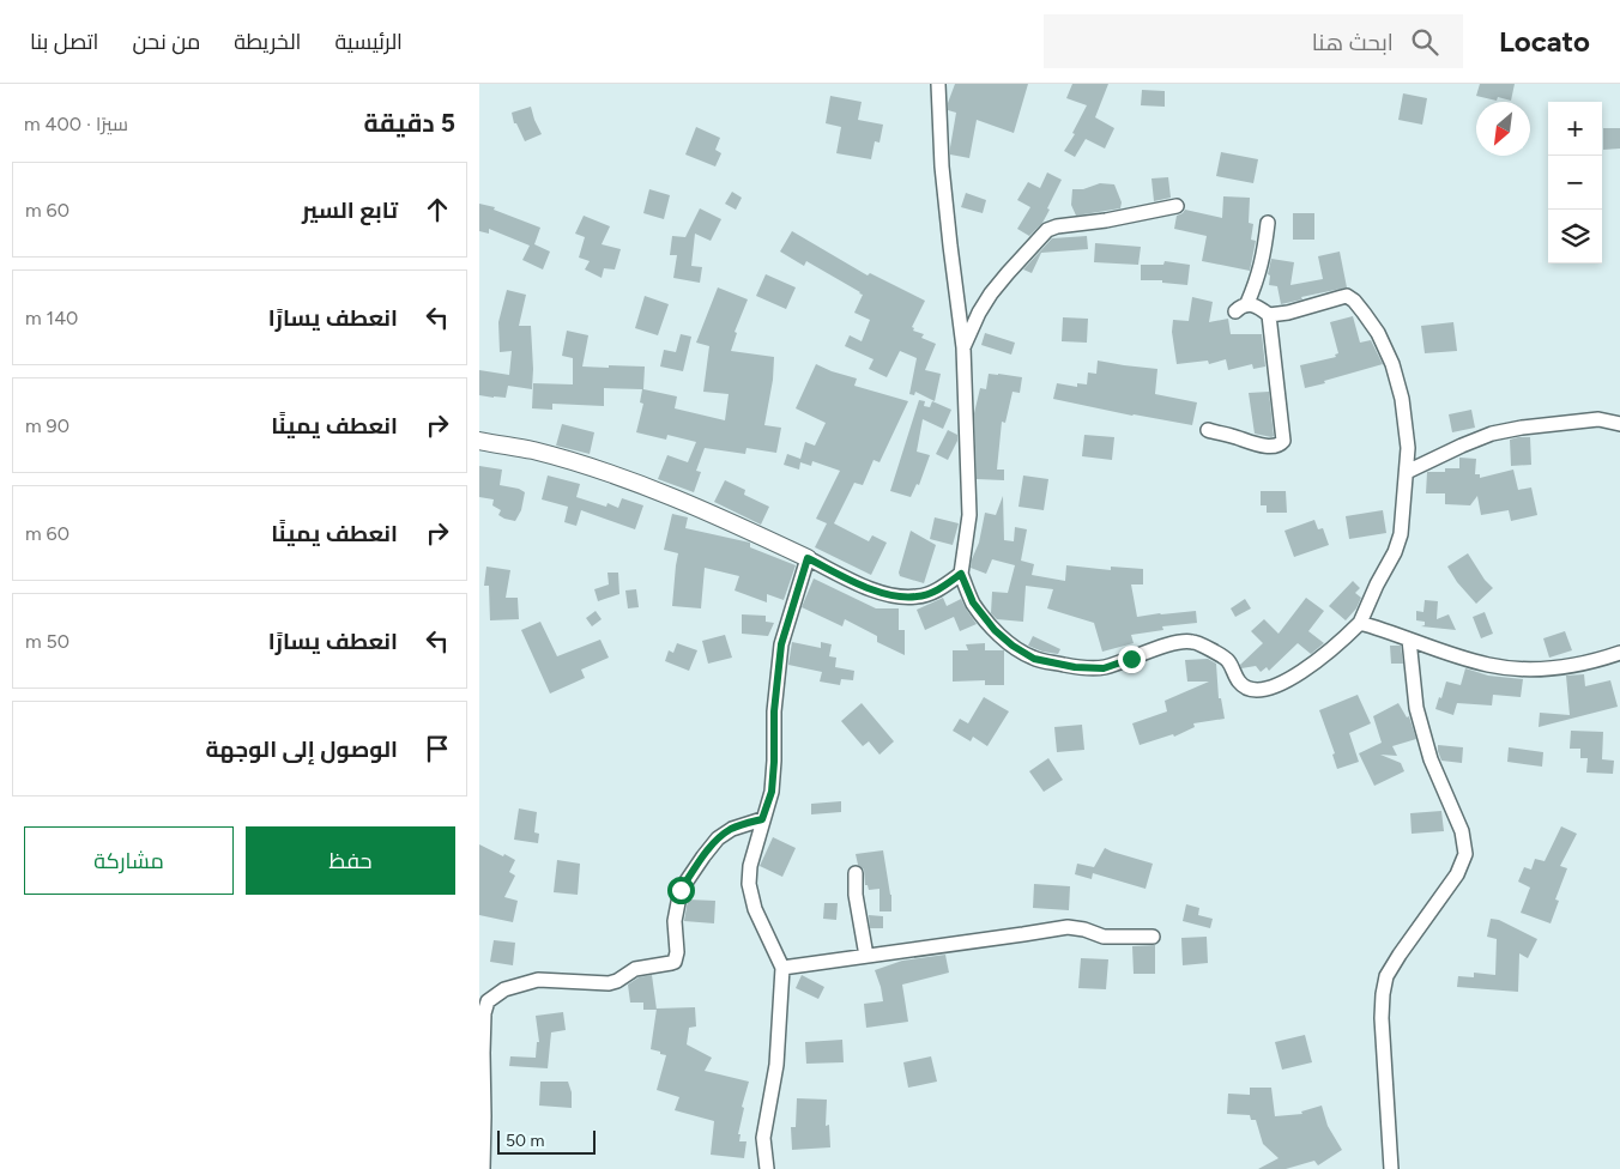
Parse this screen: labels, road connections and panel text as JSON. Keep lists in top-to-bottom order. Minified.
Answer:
{"scale_bar":"50 m","north":"bottom left","page":{"header":"Locato","search":"ابحث هنا","nav":["الرئيسية","الخريطة","من نحن","اتصل بنا"],"heading":["5 دقيقة","سيرًا · 400 m"],"map_buttons":["+","−"],"list":[["تابع السير","60 m"],["انعطف يسارًا","140 m"],["انعطف يمينًا","90 m"],["انعطف يمينًا","60 m"],["انعطف يسارًا","50 m"],"الوصول إلى الوجهة"],"buttons":["حفظ","مشاركة"],"scale":"50 m"}}
